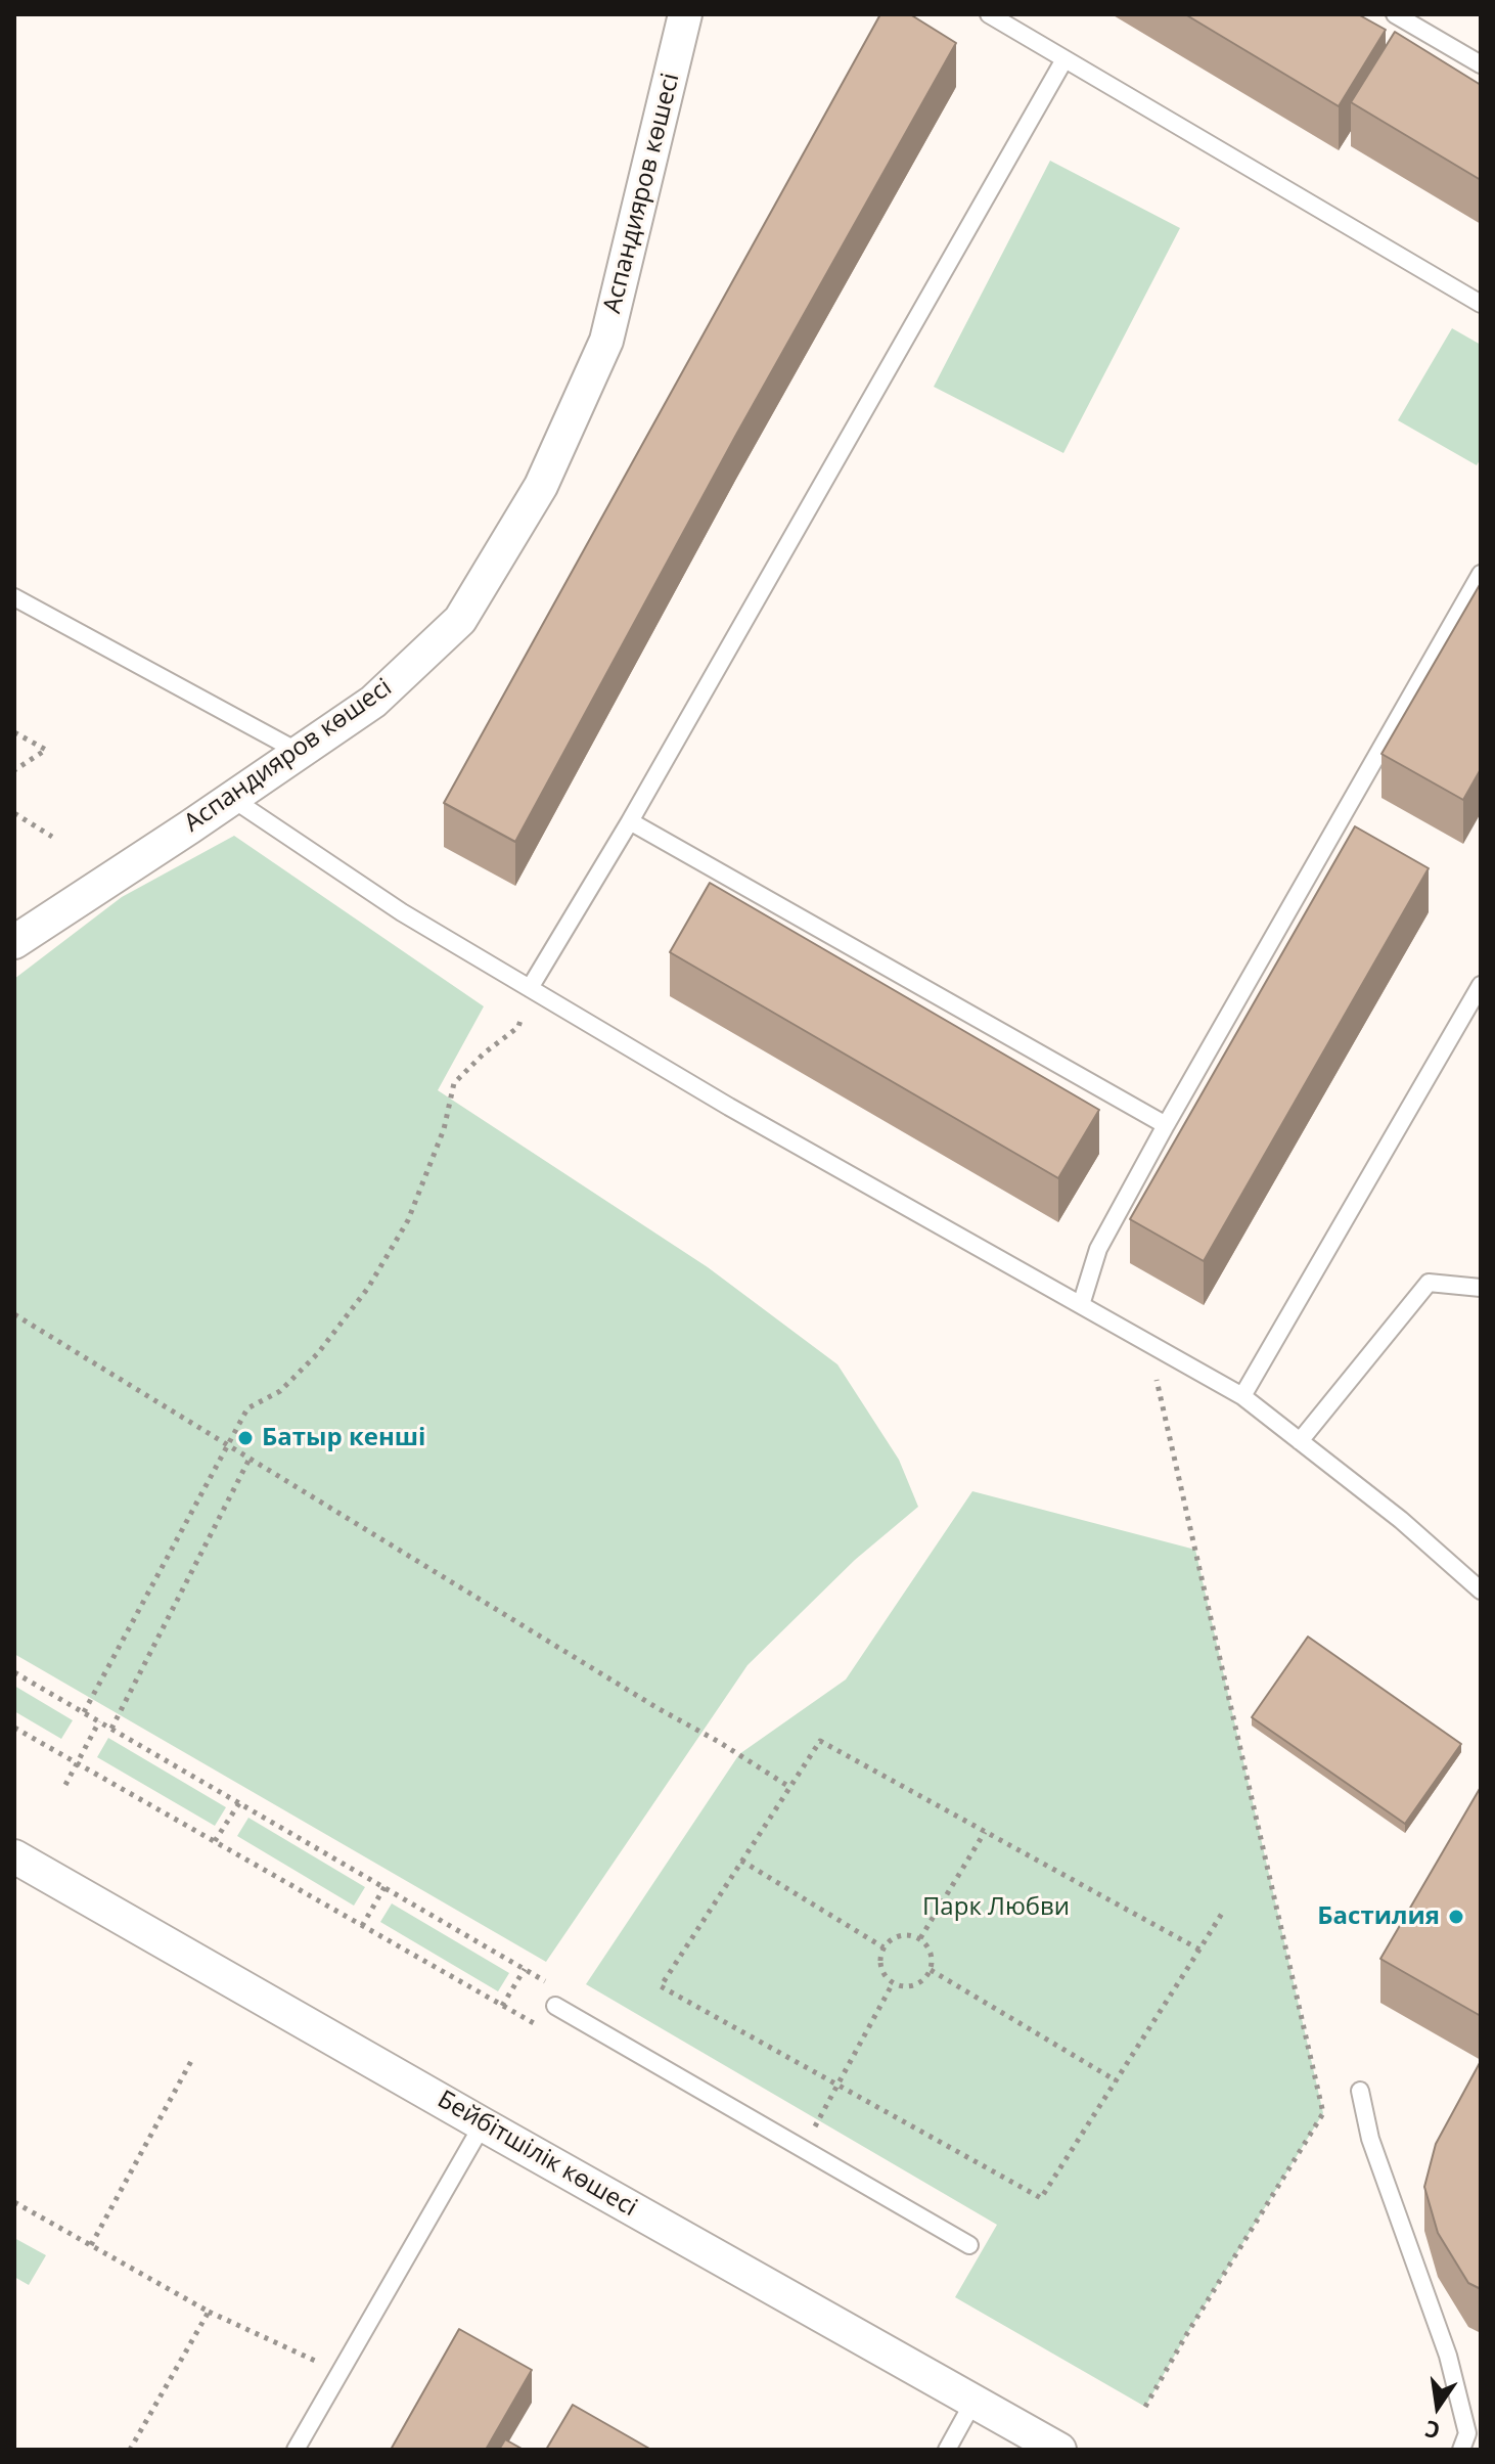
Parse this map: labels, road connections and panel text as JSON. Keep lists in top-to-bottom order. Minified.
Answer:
{"streets":{"street":["Аспандияров көшесі","Бейбітшілік көшесі"]},"parks":["Парк Любви"],"places":["Батыр кенші","Бастилия"],"north":"bottom"}
